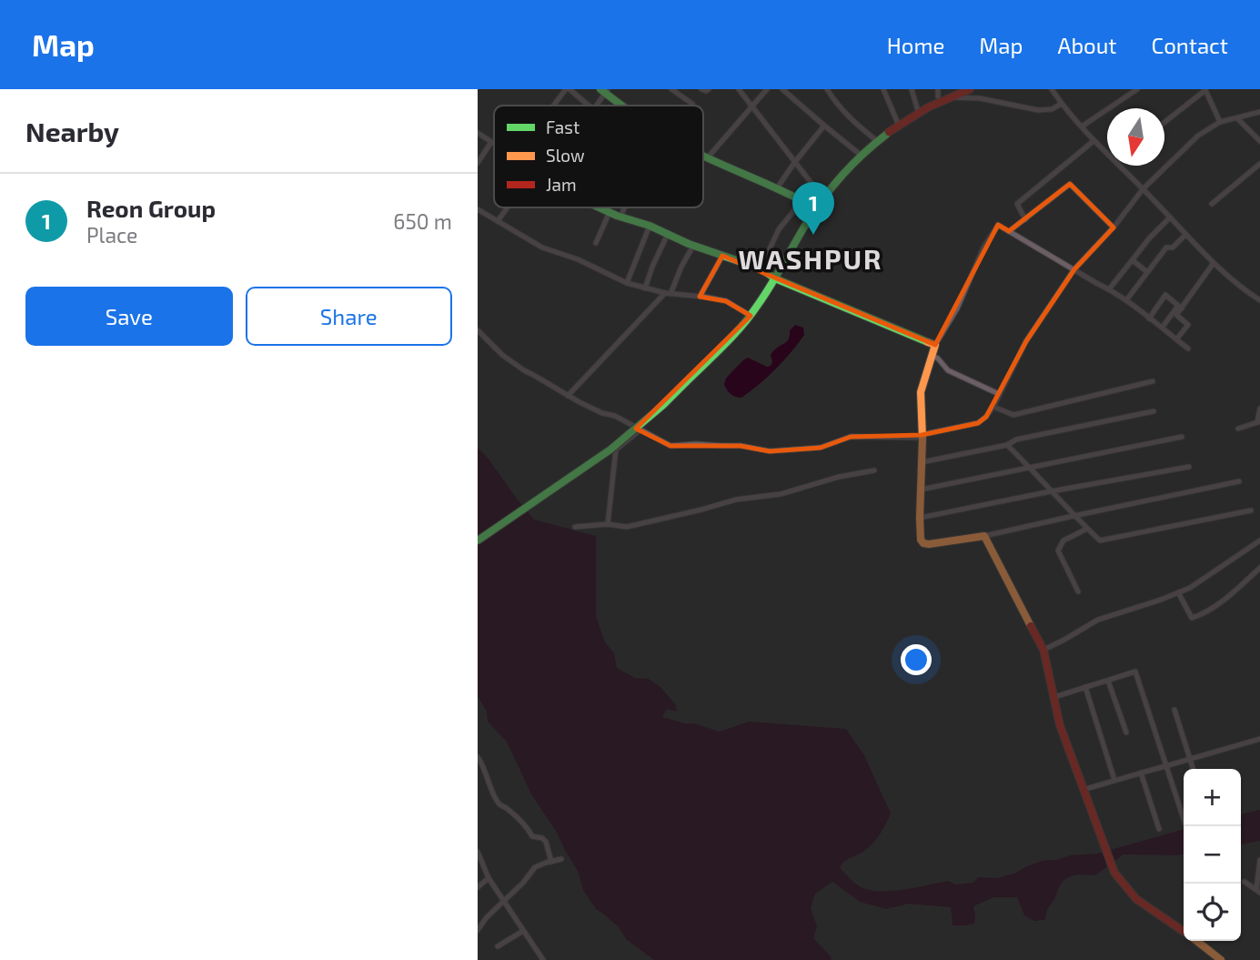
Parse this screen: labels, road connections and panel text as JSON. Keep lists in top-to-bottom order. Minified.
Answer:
{"districts":["WASHPUR"],"legend":["Fast","Slow","Jam"],"north":"bottom","page":{"header":"Map","nav":["Home","Map","About","Contact"],"heading":"Nearby","list":[{"mark":"1","name":"Reon Group","note":"Place","value":"650 m"}],"pins":"1","buttons":["Save","Share"],"map_buttons":["+","−"]}}
